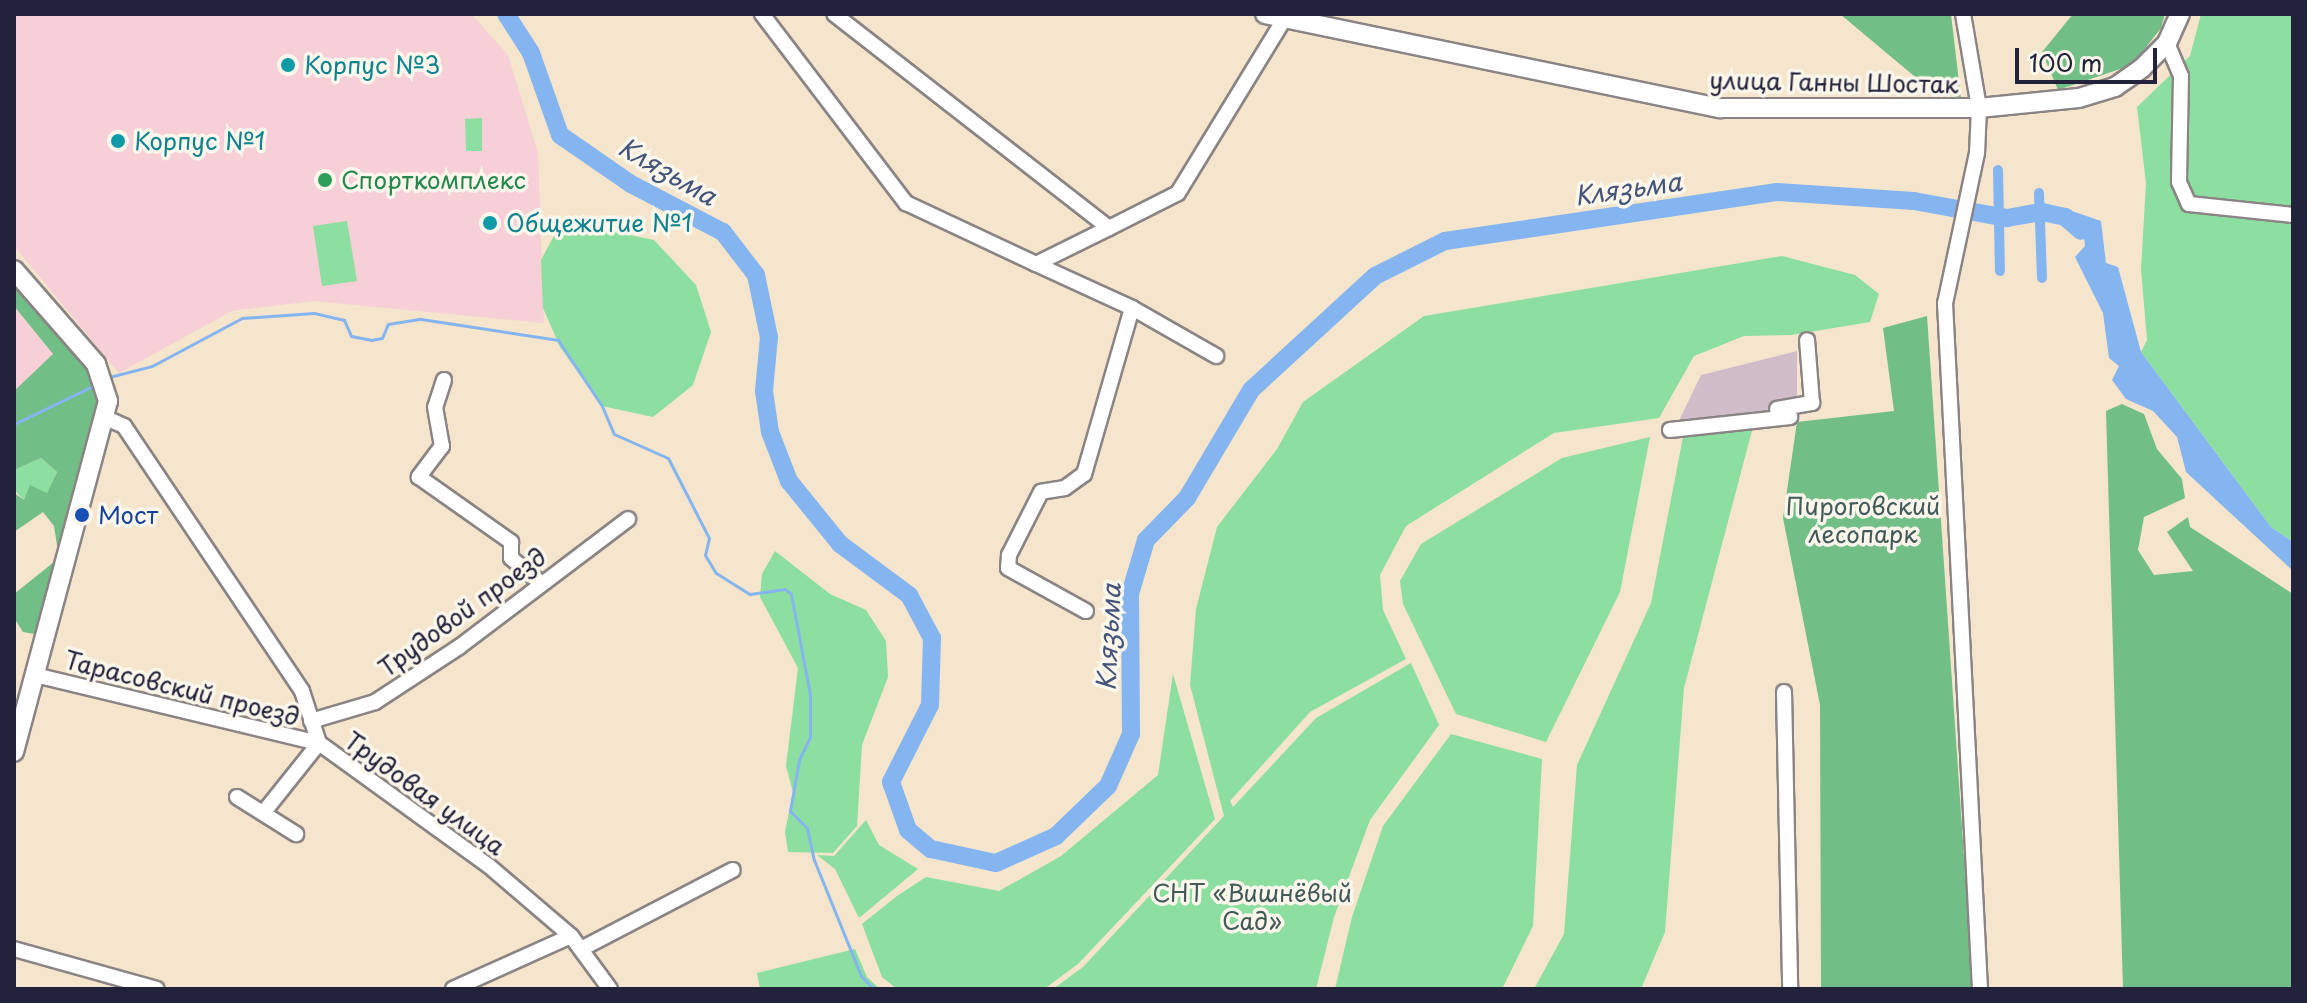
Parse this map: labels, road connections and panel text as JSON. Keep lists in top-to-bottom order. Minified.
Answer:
{"streets":{"main road":["улица Ганны Шостак"],"street":["Трудовой проезд","Тарасовский проезд","Трудовая улица"]},"crossings":[["Трудовой проезд","Трудовая улица"],["Тарасовский проезд","Трудовая улица"]],"water":["Клязьма"],"parks":["Пироговский лесопарк","СНТ «Вишнёвый Сад»"],"places":["Корпус №3","Корпус №1","Спорткомплекс","Общежитие №1","Мост"],"scale_bar":"100 m"}
